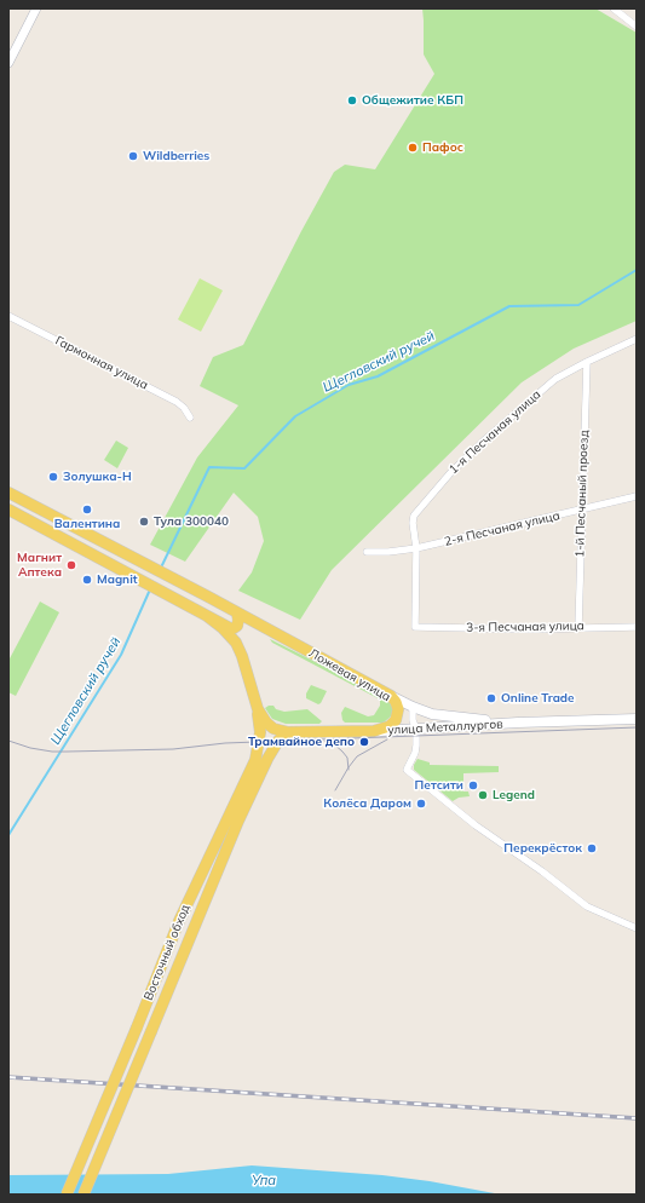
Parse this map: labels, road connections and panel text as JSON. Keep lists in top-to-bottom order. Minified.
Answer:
{"streets":{"main road":["Ложевая улица","улица Металлургов","Восточный обход"],"street":["Гармонная улица","1-я Песчаная улица","1-й Песчаный проезд","2-я Песчаная улица","3-я Песчаная улица"]},"crossings":[["1-я Песчаная улица","1-й Песчаный проезд"],["1-я Песчаная улица","2-я Песчаная улица"],["1-я Песчаная улица","3-я Песчаная улица"],["1-й Песчаный проезд","2-я Песчаная улица"],["1-й Песчаный проезд","3-я Песчаная улица"],["Ложевая улица","улица Металлургов"],["Ложевая улица","Восточный обход"]],"water":["Щегловский ручей","Упа"],"places":["Общежитие КБП","Пафос","Wildberries","Золушка-Н","Валентина","Тула 300040","Магнит Аптека","Magnit","Online Trade","Трамвайное депо","Петсити","Legend","Колёса Даром","Перекрёсток"]}
